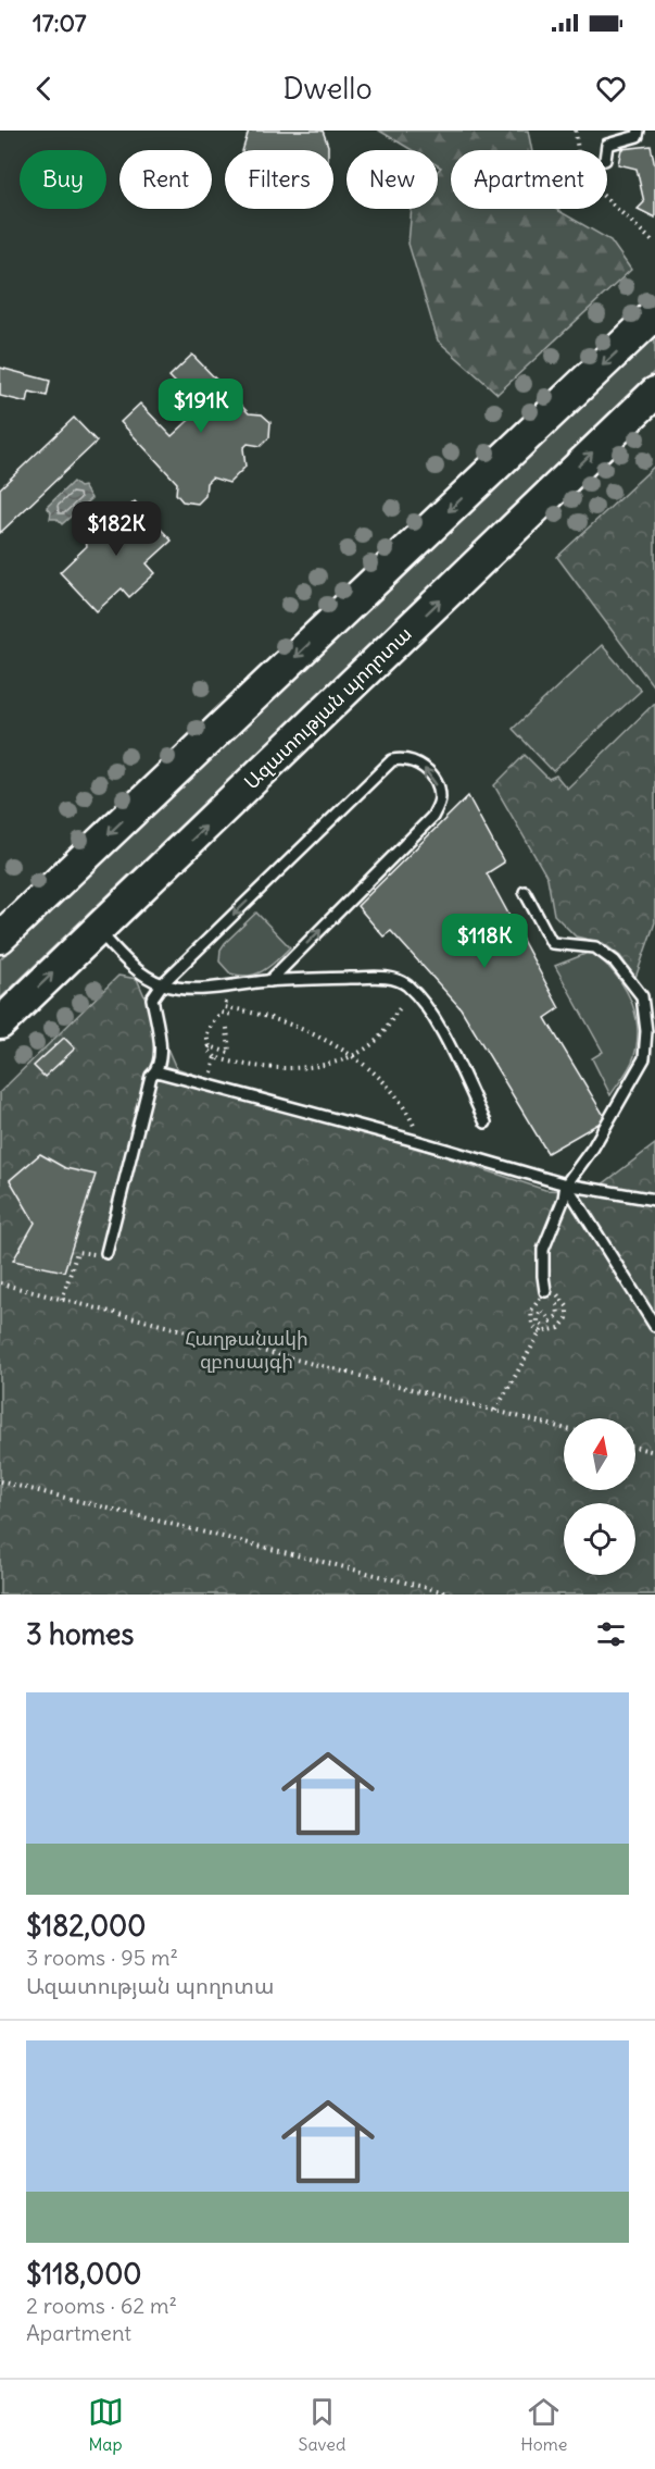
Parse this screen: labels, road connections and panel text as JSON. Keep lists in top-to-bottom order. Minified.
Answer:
{"streets":{"main road":["Ազատության պողոտա"]},"parks":["Հաղթանակի զբոսայգի"],"north":"top","page":{"status":"17:07","header":"Dwello","chip":["Buy","Rent","Filters","New","Apartment"],"price":["$191K","$182K","$118K"],"heading":"3 homes","list":[{"name":"$182,000","note":"3 rooms · 95 m² · Ազատության պողոտա"},{"name":"$118,000","note":"2 rooms · 62 m² · Apartment"}],"tabs":["Map","Saved","Home"]}}
